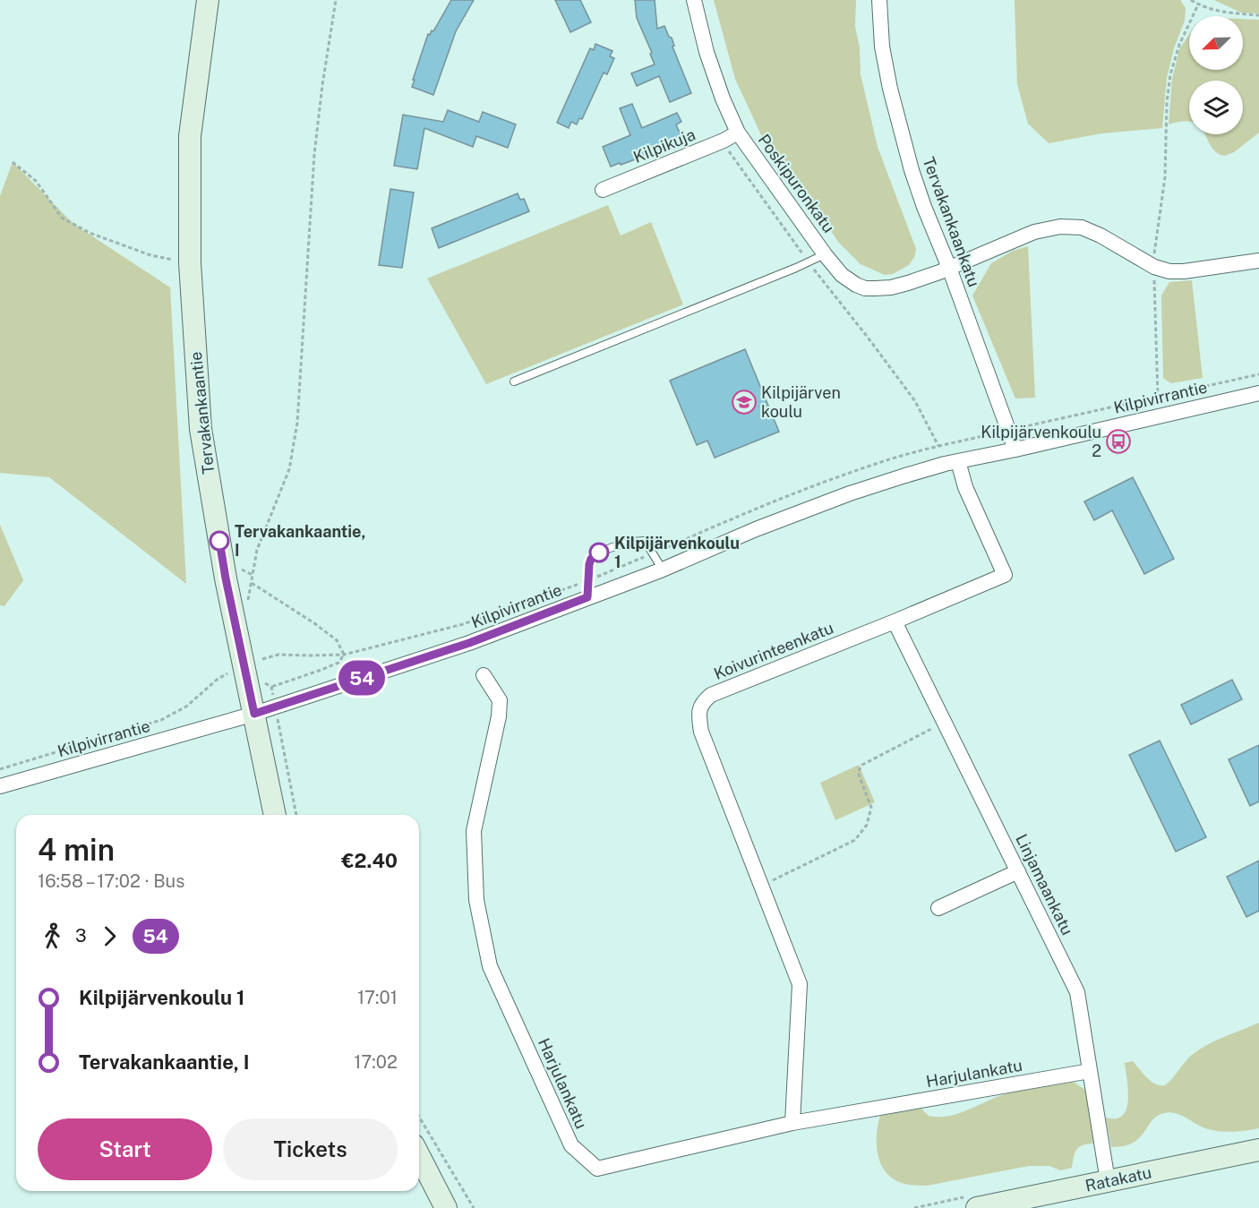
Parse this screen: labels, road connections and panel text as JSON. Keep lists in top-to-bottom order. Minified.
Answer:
{"streets":{"street":["Kilpikuja","Poskipuronkatu","Tervakankaankatu","Kilpivirrantie","Tervakankaantie","Koivurinteenkatu","Linjamaankatu","Harjulankatu","Ratakatu"]},"crossings":[["Kilpikuja","Poskipuronkatu"],["Poskipuronkatu","Tervakankaankatu"],["Tervakankaankatu","Kilpivirrantie"],["Kilpivirrantie","Tervakankaantie"],["Kilpivirrantie","Koivurinteenkatu"],["Koivurinteenkatu","Linjamaankatu"],["Koivurinteenkatu","Harjulankatu"],["Linjamaankatu","Harjulankatu"],["Linjamaankatu","Ratakatu"]],"places":{"school or university":["Kilpijärven koulu"],"bus stop":["Kilpijärvenkoulu 2"],"other":["Tervakankaantie, I","Kilpijärvenkoulu 1"]},"lines":["bus line 54"],"north":"bottom left","page":{"on_map":"54","heading":["4 min","16:58 – 17:02 · Bus","€2.40"],"legs":["3","54"],"list":[{"name":"Kilpijärvenkoulu 1","value":"17:01"},{"name":"Tervakankaantie, I","value":"17:02"}],"buttons":["Start","Tickets"]}}
